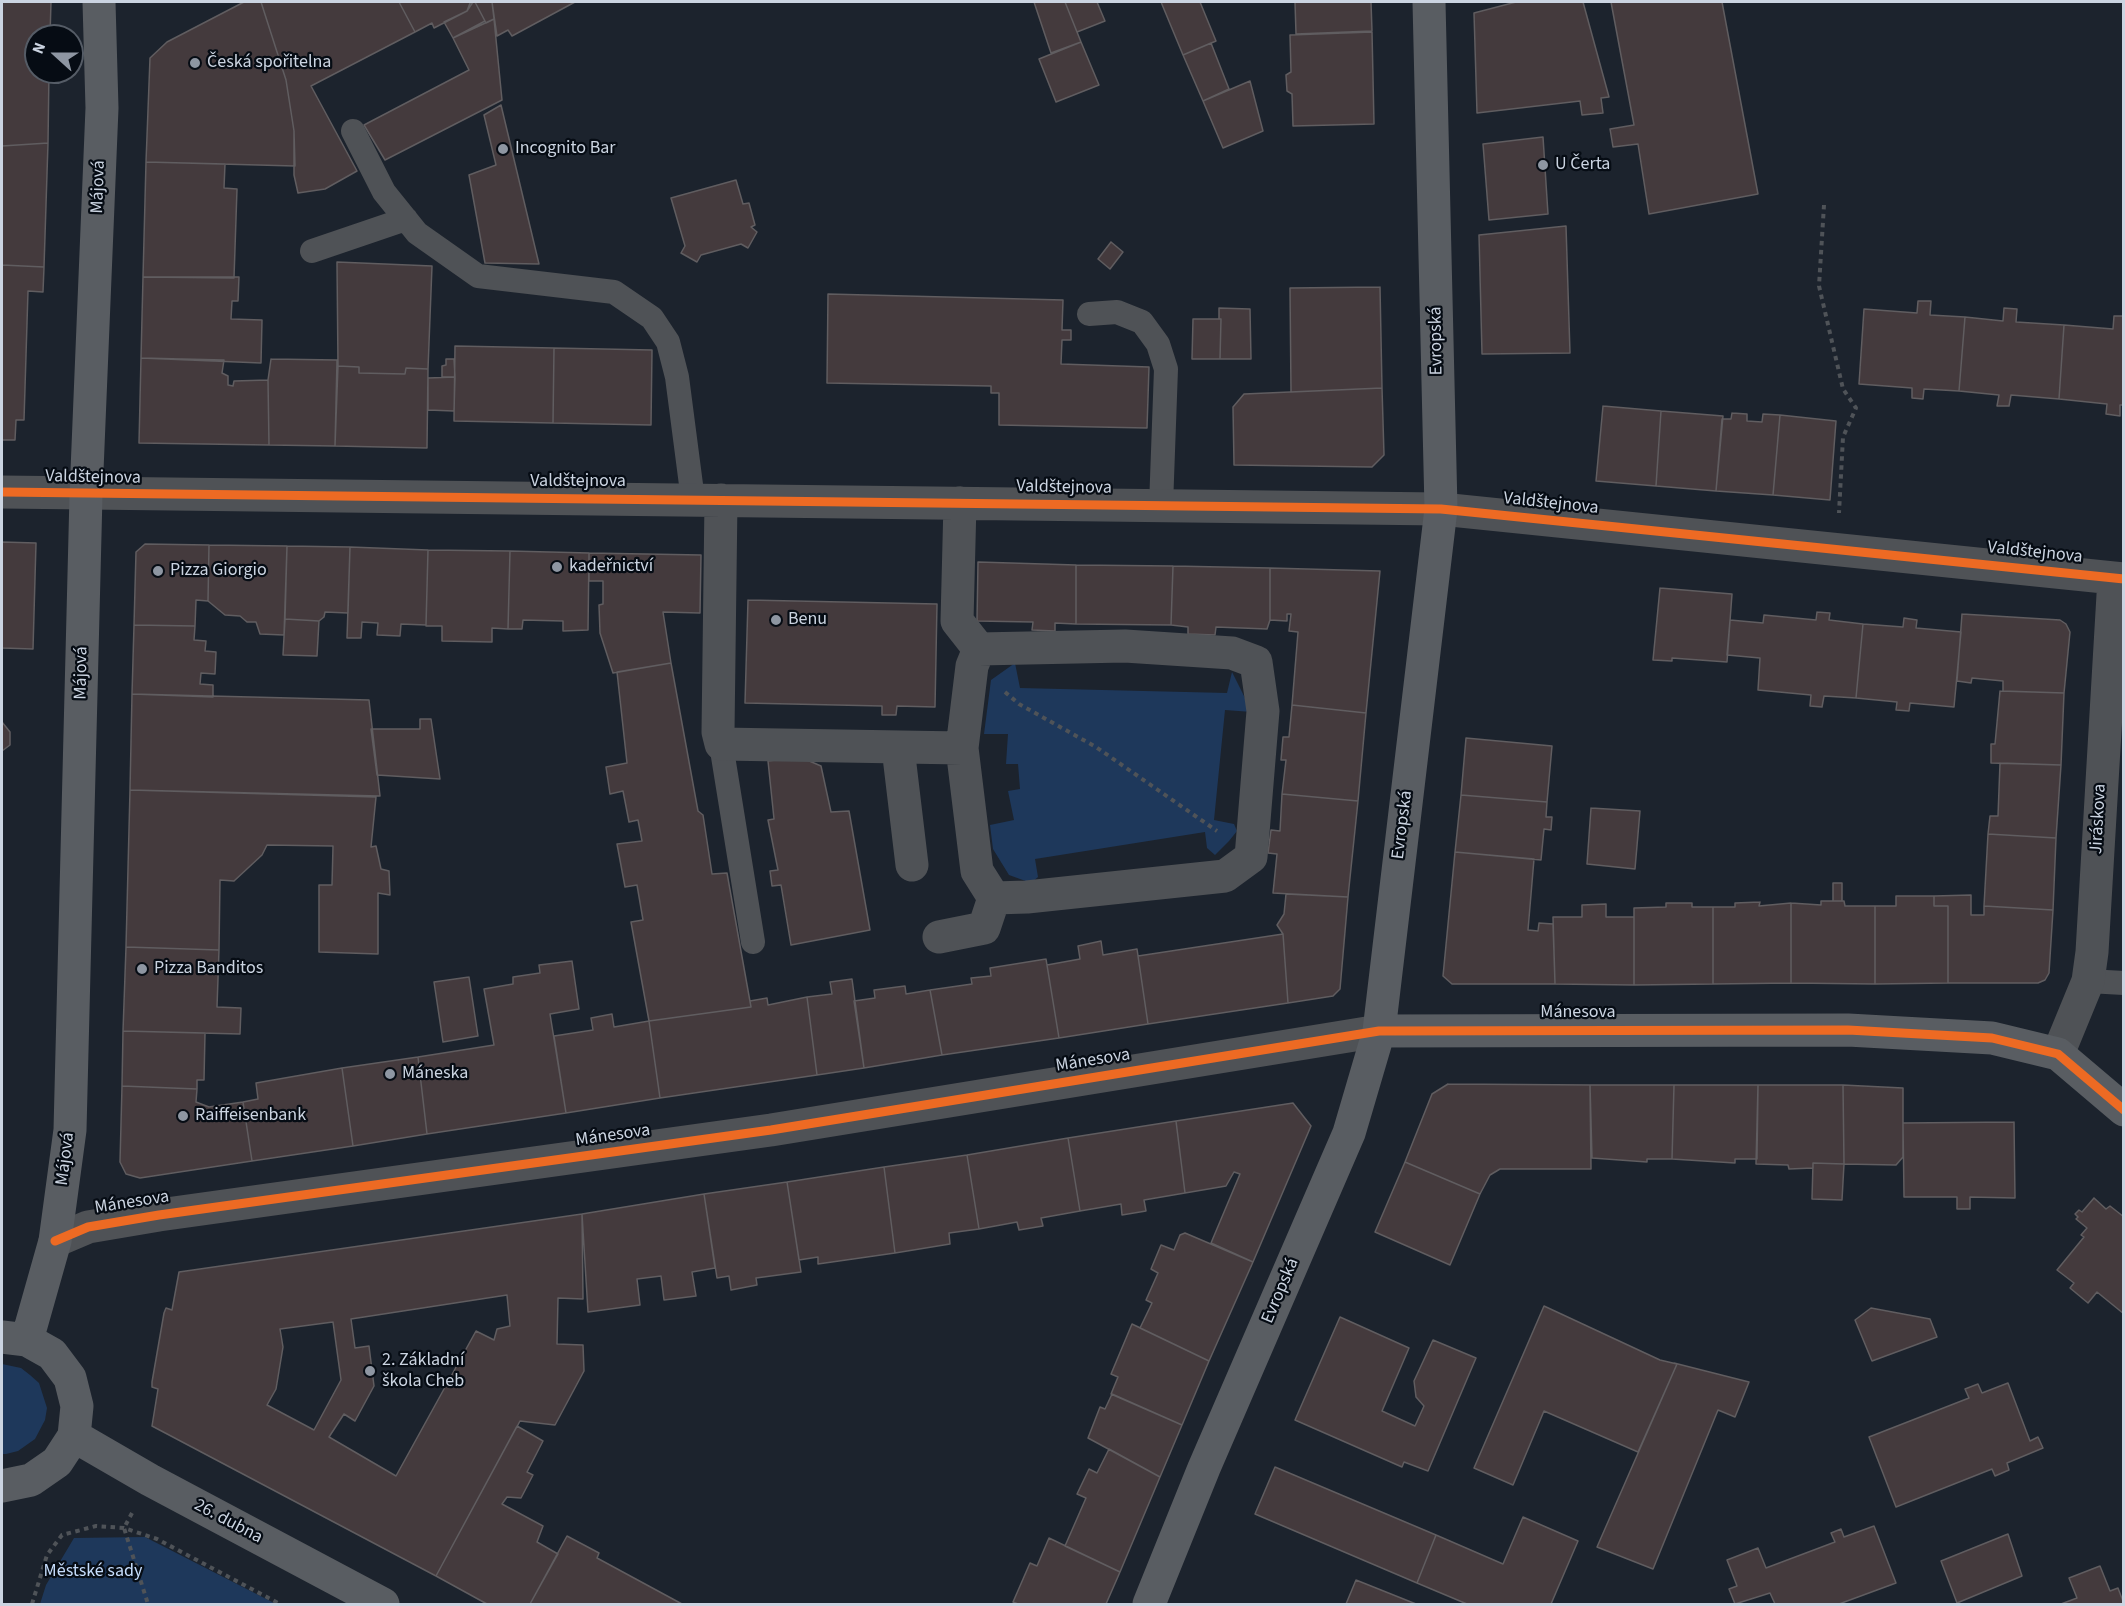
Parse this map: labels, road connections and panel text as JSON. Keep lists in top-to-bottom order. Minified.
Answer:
{"streets":{"street":["Májová","Evropská","Valdštejnova","Jiráskova","Mánesova","26. dubna"]},"crossings":[["Májová","Valdštejnova"],["Májová","Mánesova"],["Evropská","Valdštejnova"],["Evropská","Mánesova"],["Valdštejnova","Jiráskova"],["Jiráskova","Mánesova"]],"parks":["Městské sady"],"places":["Česká spořitelna","Incognito Bar","U Čerta","kadeřnictví","Pizza Giorgio","Benu","Pizza Banditos","Máneska","Raiffeisenbank","2. Základní škola Cheb"],"north":"left"}
